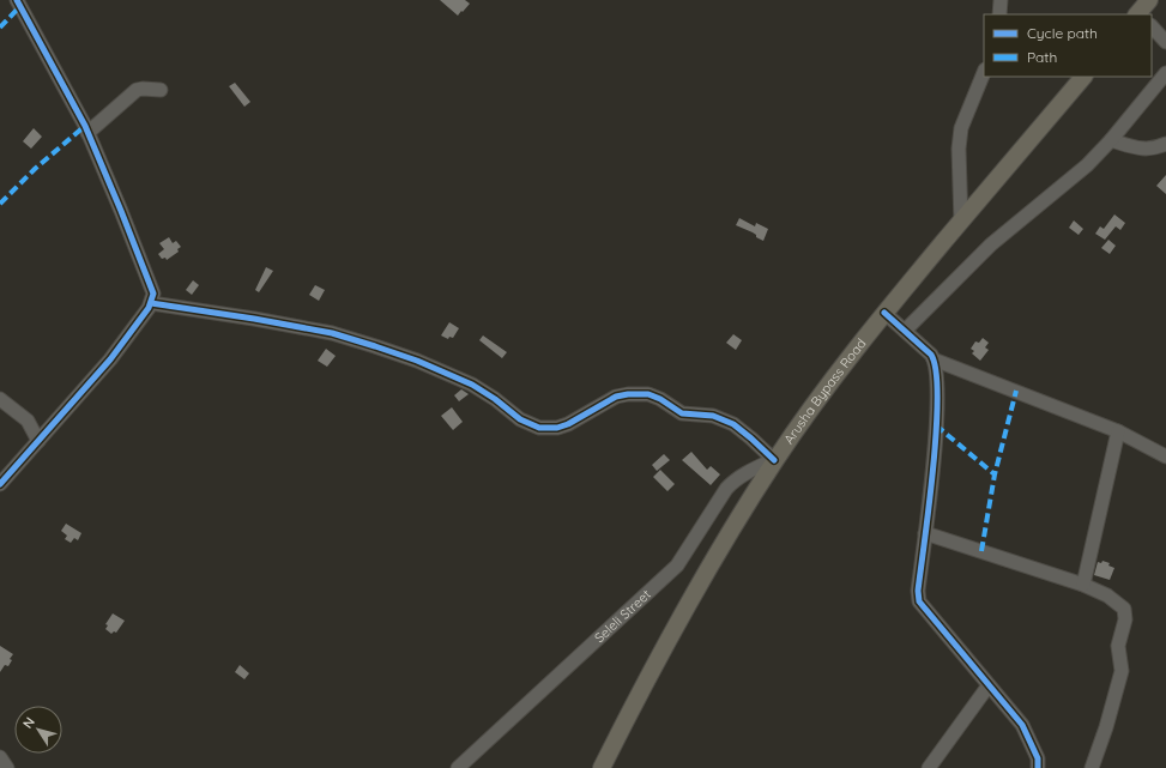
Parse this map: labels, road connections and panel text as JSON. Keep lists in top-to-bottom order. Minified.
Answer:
{"streets":{"main road":["Arusha Bypass Road"],"street":["Seleli Street"]},"crossings":[["Arusha Bypass Road","Seleli Street"]],"legend":["Cycle path","Path"],"north":"top left"}
